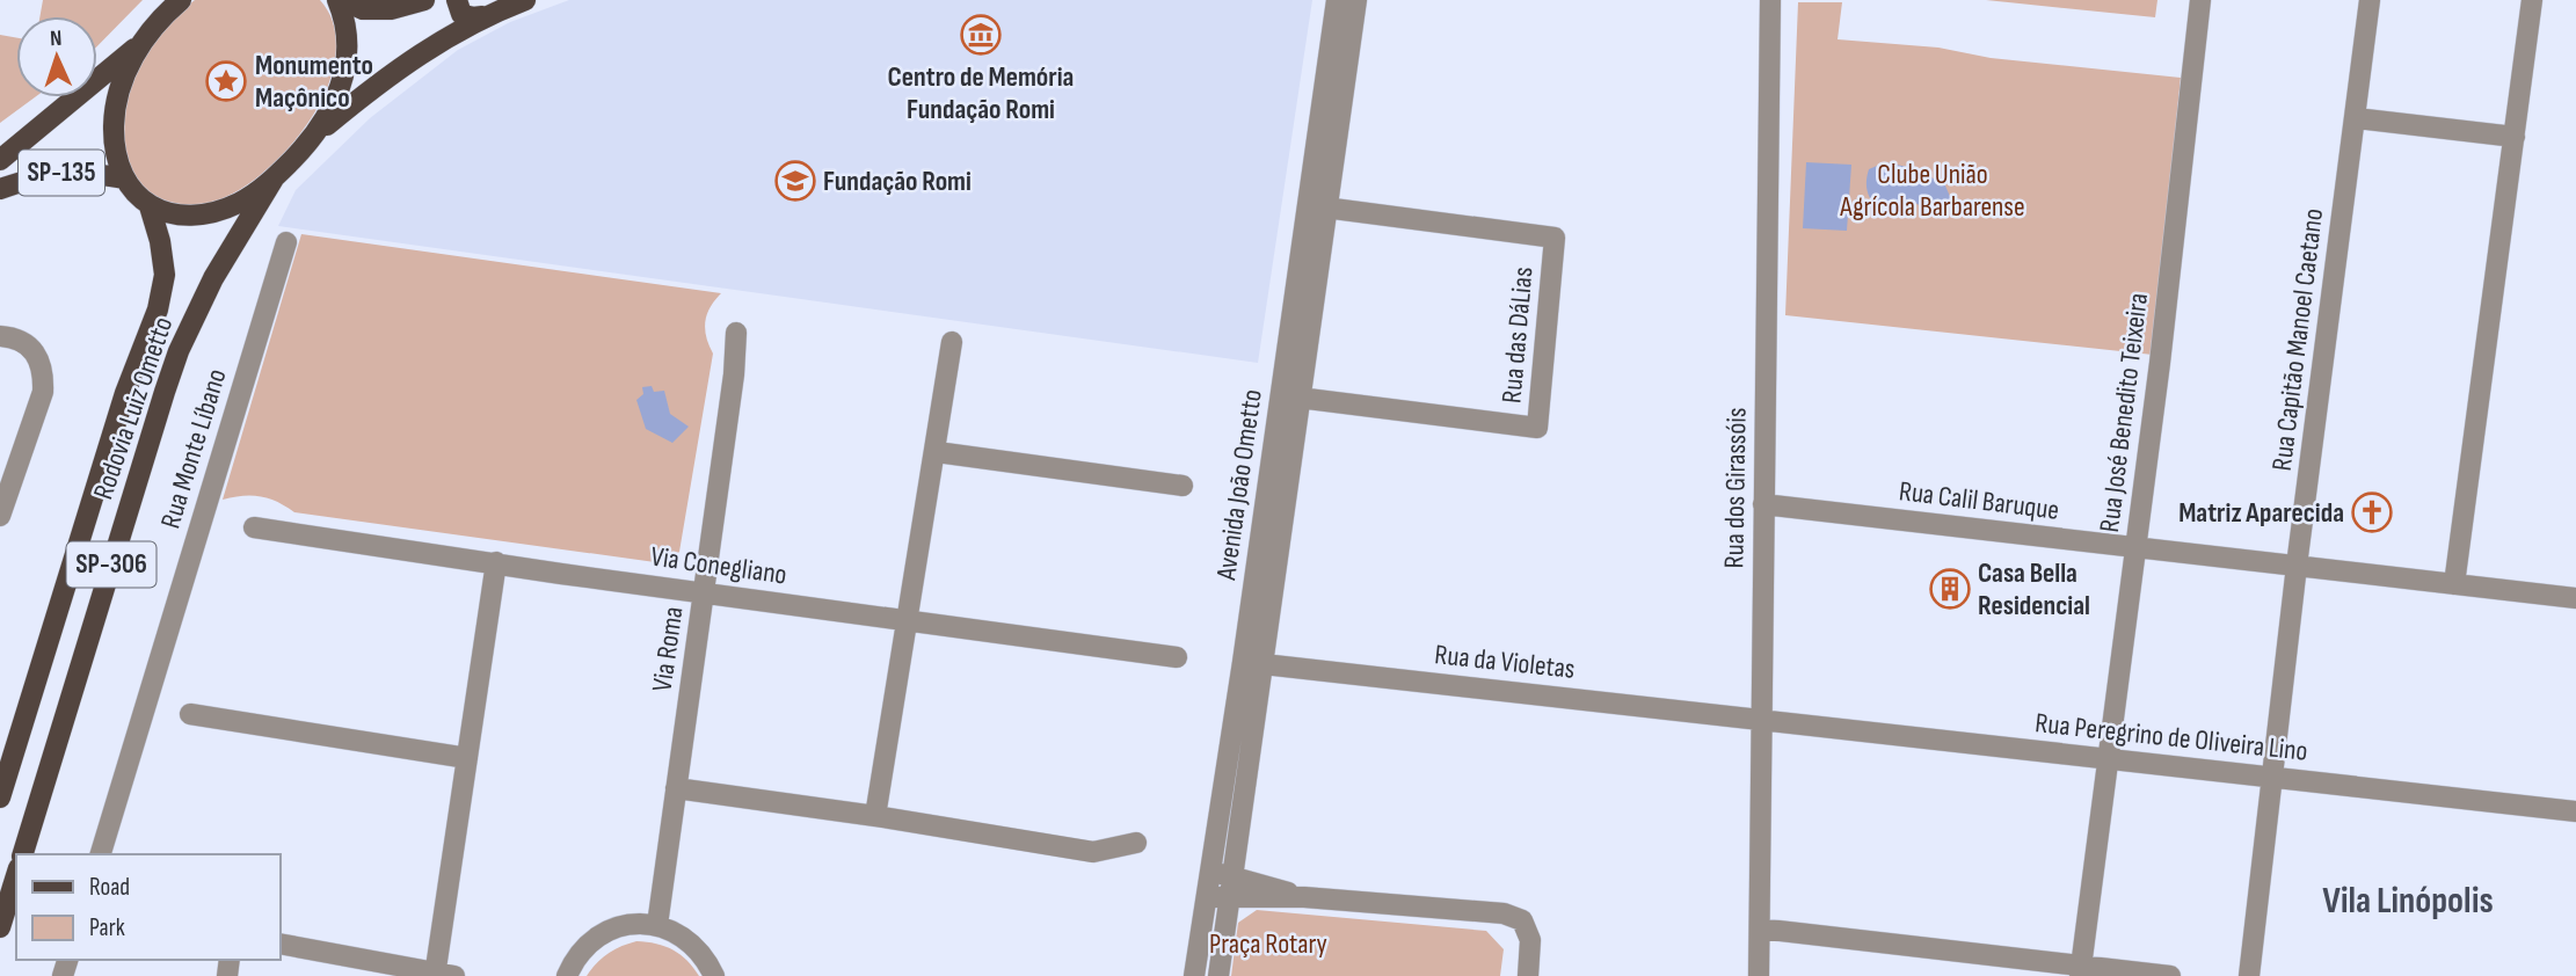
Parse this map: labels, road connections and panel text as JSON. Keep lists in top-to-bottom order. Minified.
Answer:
{"streets":{"main road":["SP-135","Rodovia Luiz Ometto","SP-306"],"street":["Rua das DáLias","Rua Capitão Manoel Caetano","Rua José Benedito Teixeira","Rua Monte Líbano","Avenida João Ometto","Rua dos Girassóis","Rua Calil Baruque","Via Conegliano","Via Roma","Rua da Violetas","Rua Peregrino de Oliveira Lino"]},"crossings":[["SP-135","SP-306"],["Rua das DáLias","Avenida João Ometto"],["Rua Capitão Manoel Caetano","Rua Calil Baruque"],["Rua Capitão Manoel Caetano","Rua Peregrino de Oliveira Lino"],["Rodovia Luiz Ometto","SP-306"],["Rua José Benedito Teixeira","Rua Calil Baruque"],["Rua José Benedito Teixeira","Rua Peregrino de Oliveira Lino"],["Avenida João Ometto","Rua da Violetas"],["Rua dos Girassóis","Rua Calil Baruque"],["Rua dos Girassóis","Rua da Violetas"],["Rua dos Girassóis","Rua Peregrino de Oliveira Lino"],["Via Conegliano","Via Roma"],["Rua da Violetas","Rua Peregrino de Oliveira Lino"]],"districts":["Vila Linópolis"],"parks":["Clube União Agrícola Barbarense","Praça Rotary"],"places":{"museum":["Centro de Memória Fundação Romi"],"place":["Monumento Maçônico"],"school or university":["Fundação Romi"],"church":["Matriz Aparecida"],"building":["Casa Bella Residencial"]},"legend":["Road","Park"],"north":"top"}
